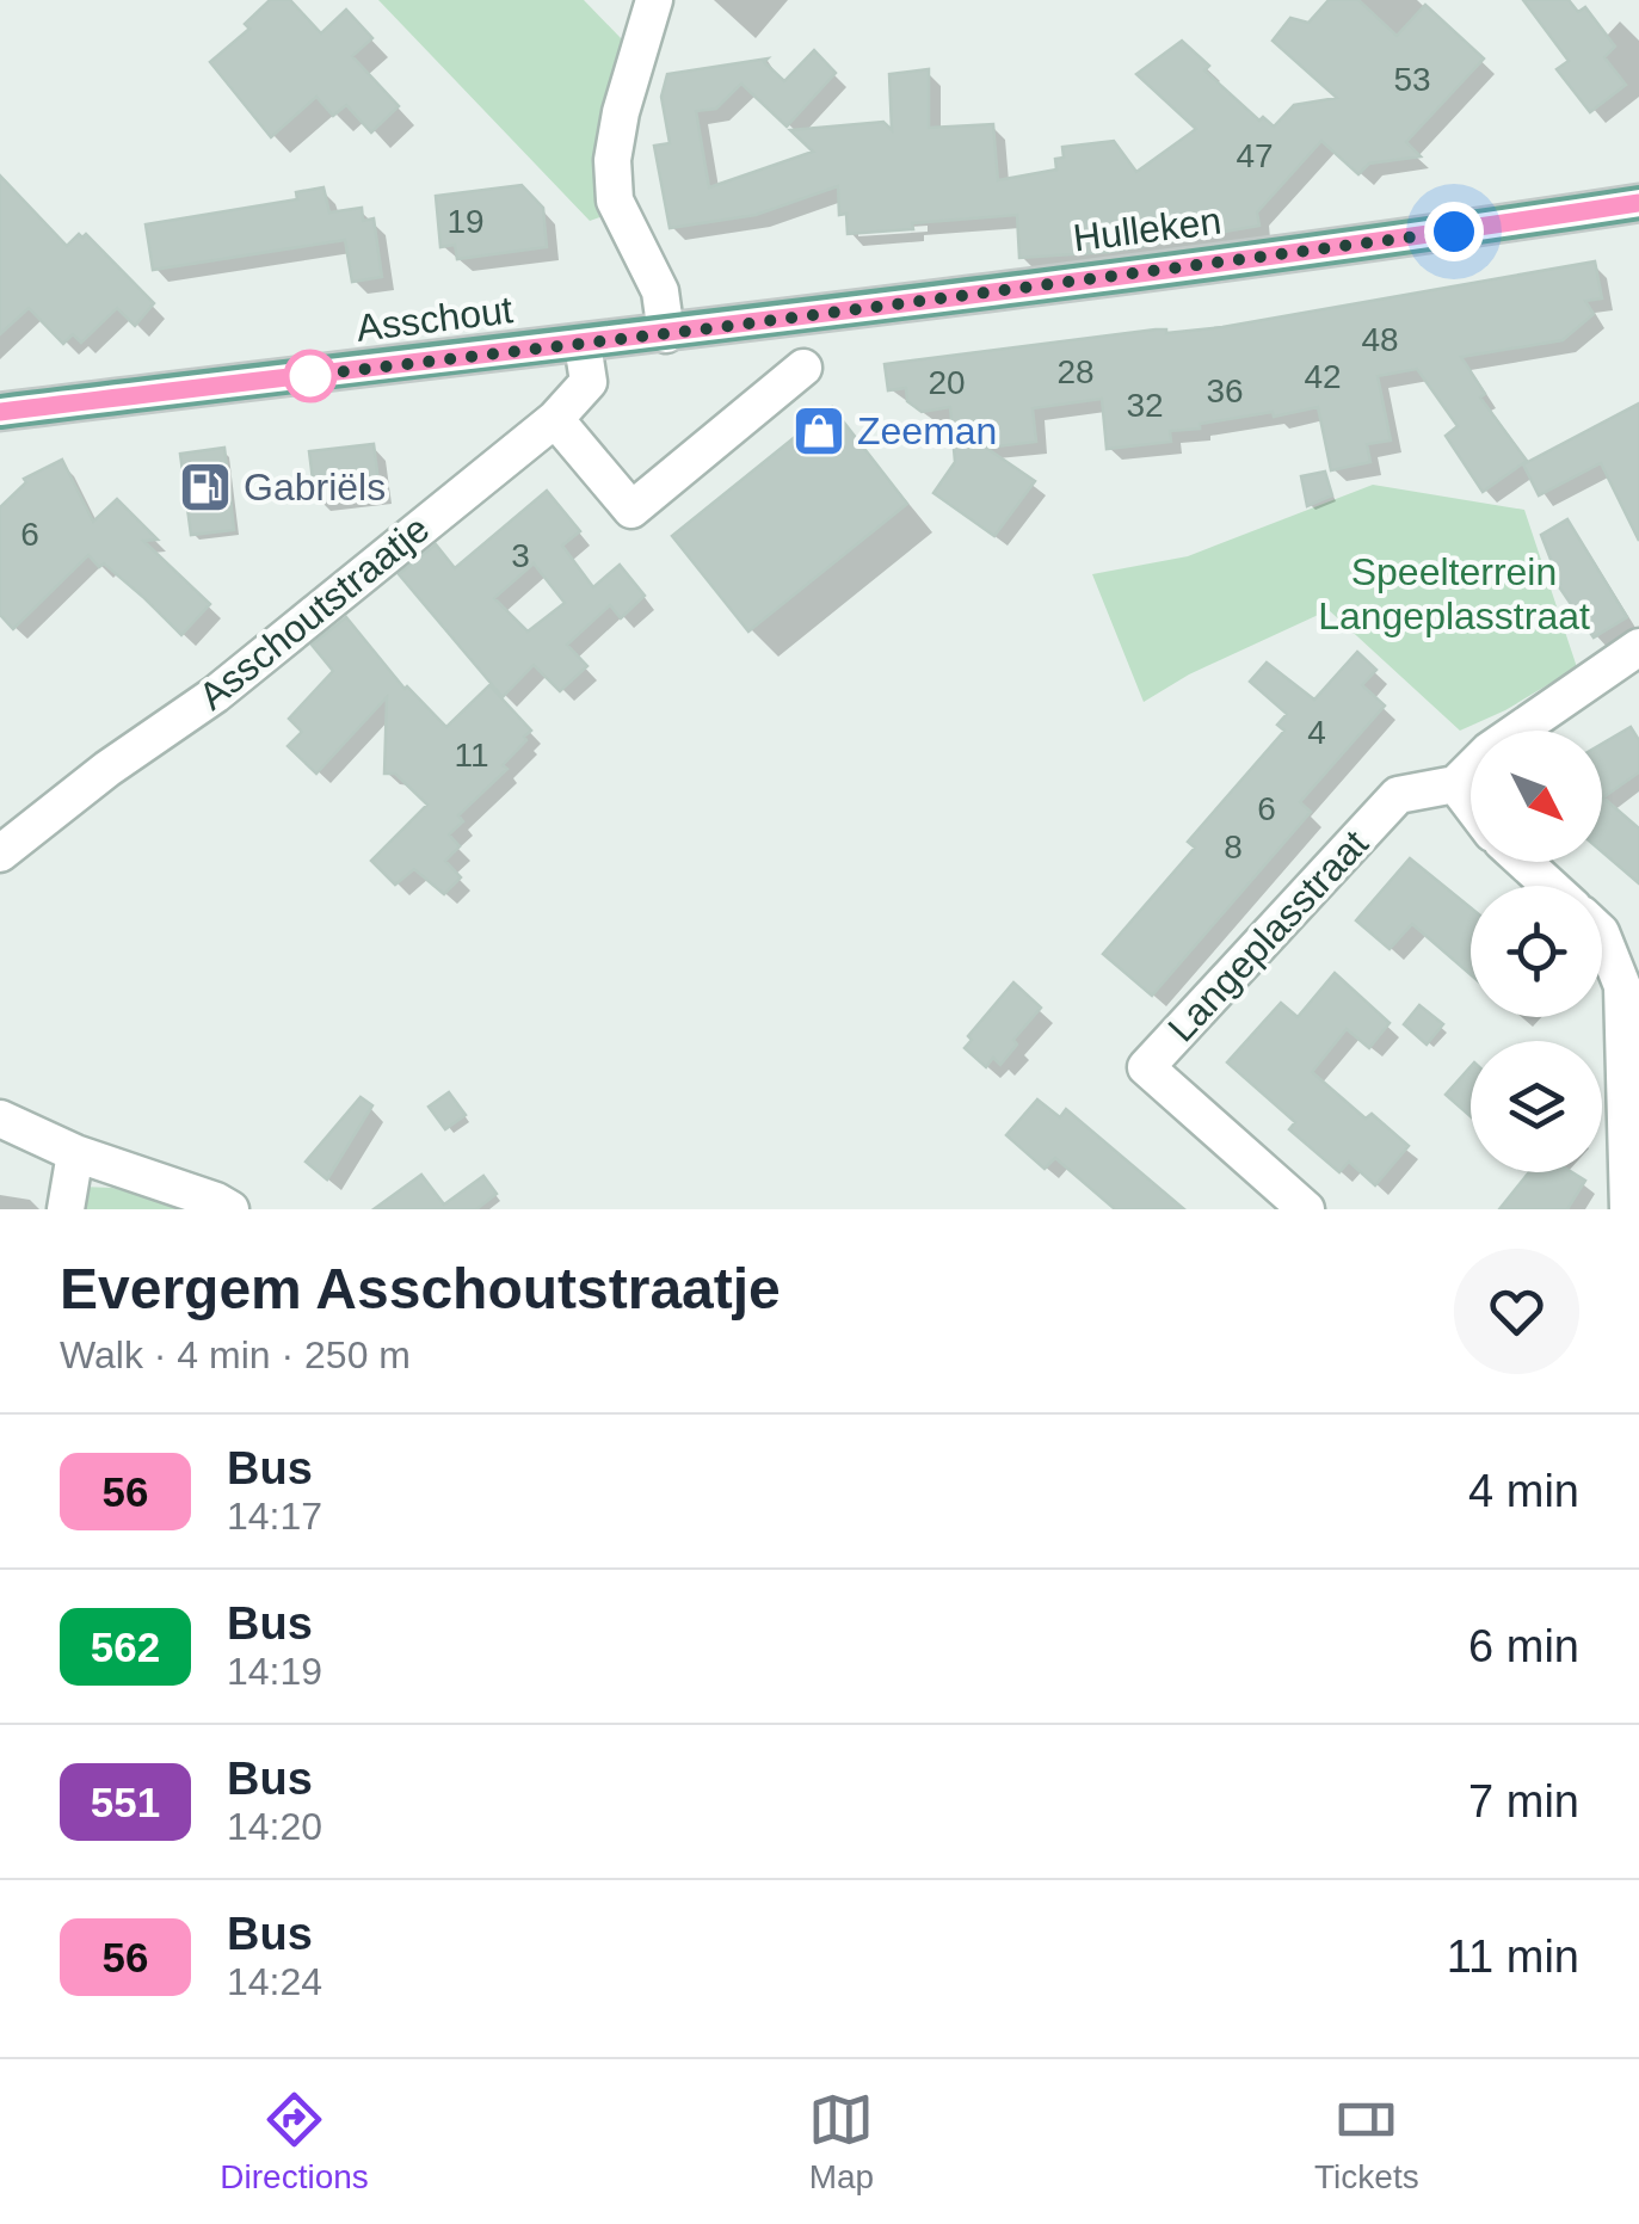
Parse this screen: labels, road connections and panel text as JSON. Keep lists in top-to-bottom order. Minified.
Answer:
{"streets":{"main road":["Hulleken","Asschout"],"street":["Asschoutstraatje","Langeplasstraat"]},"crossings":[["Hulleken","Asschout"],["Asschout","Asschoutstraatje"]],"parks":["Speelterrein Langeplasstraat"],"places":{"shop":["Zeeman"],"fuel station":["Gabriëls"]},"lines":["bus line 56"],"house_numbers":["53","47","19","48","28","42","20","36","32","6","3","4","11","6","8"],"north":"bottom right","page":{"heading":["Evergem Asschoutstraatje","Walk · 4 min · 250 m"],"list":[{"mark":"56","name":"Bus","note":"14:17","value":"4 min"},{"mark":"562","name":"Bus","note":"14:19","value":"6 min"},{"mark":"551","name":"Bus","note":"14:20","value":"7 min"},{"mark":"56","name":"Bus","note":"14:24","value":"11 min"}],"tabs":["Directions","Map","Tickets"]}}
